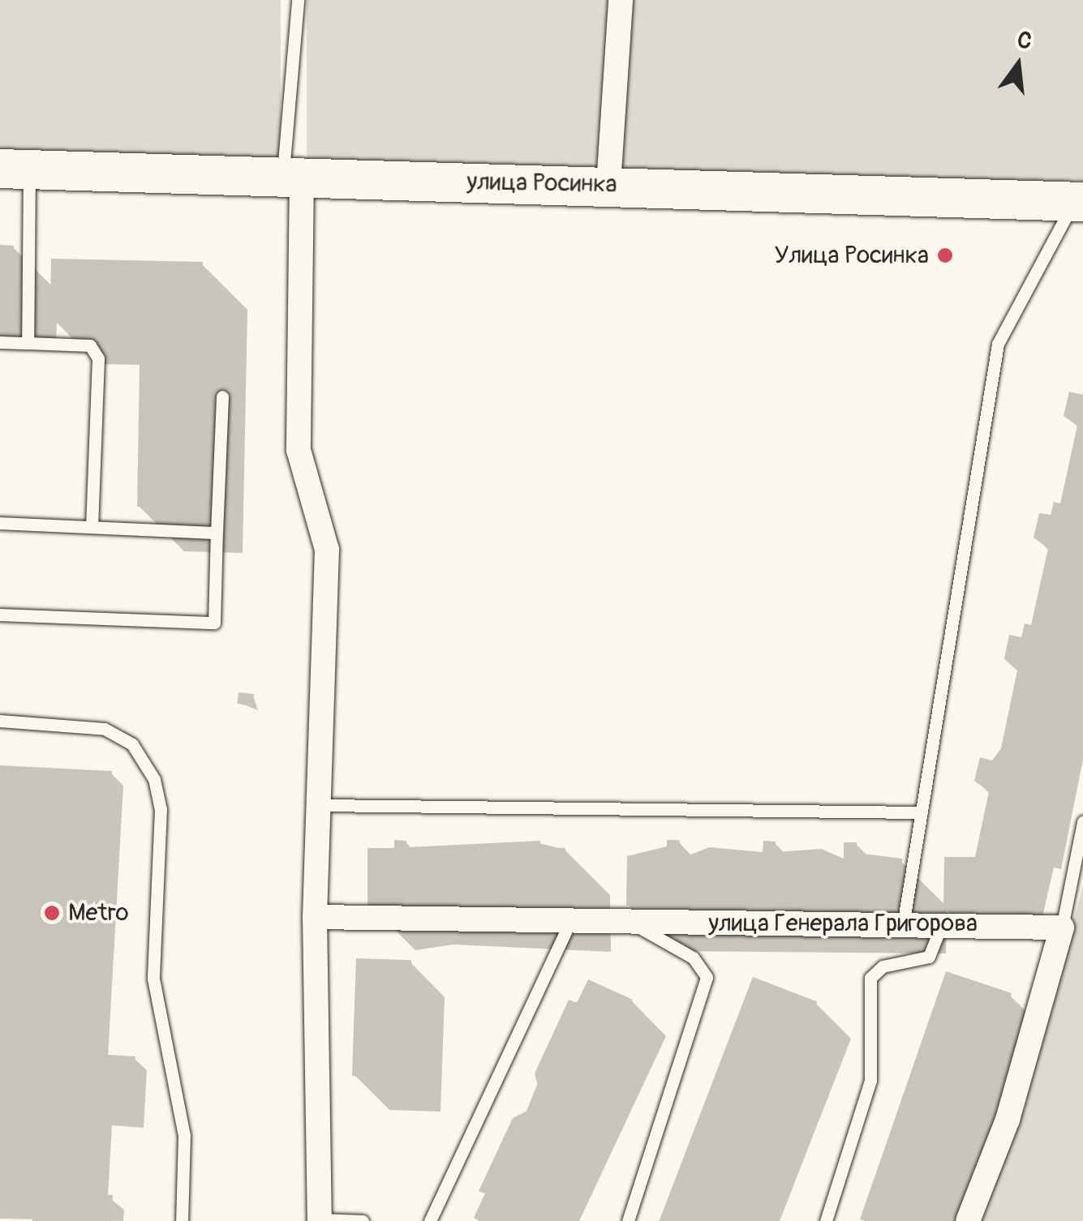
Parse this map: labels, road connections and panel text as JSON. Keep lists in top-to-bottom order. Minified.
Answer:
{"streets":{"main road":["улица Росинка"],"street":["улица Генерала Григорова"]},"places":["Улица Росинка","Metro"],"north":"top"}
